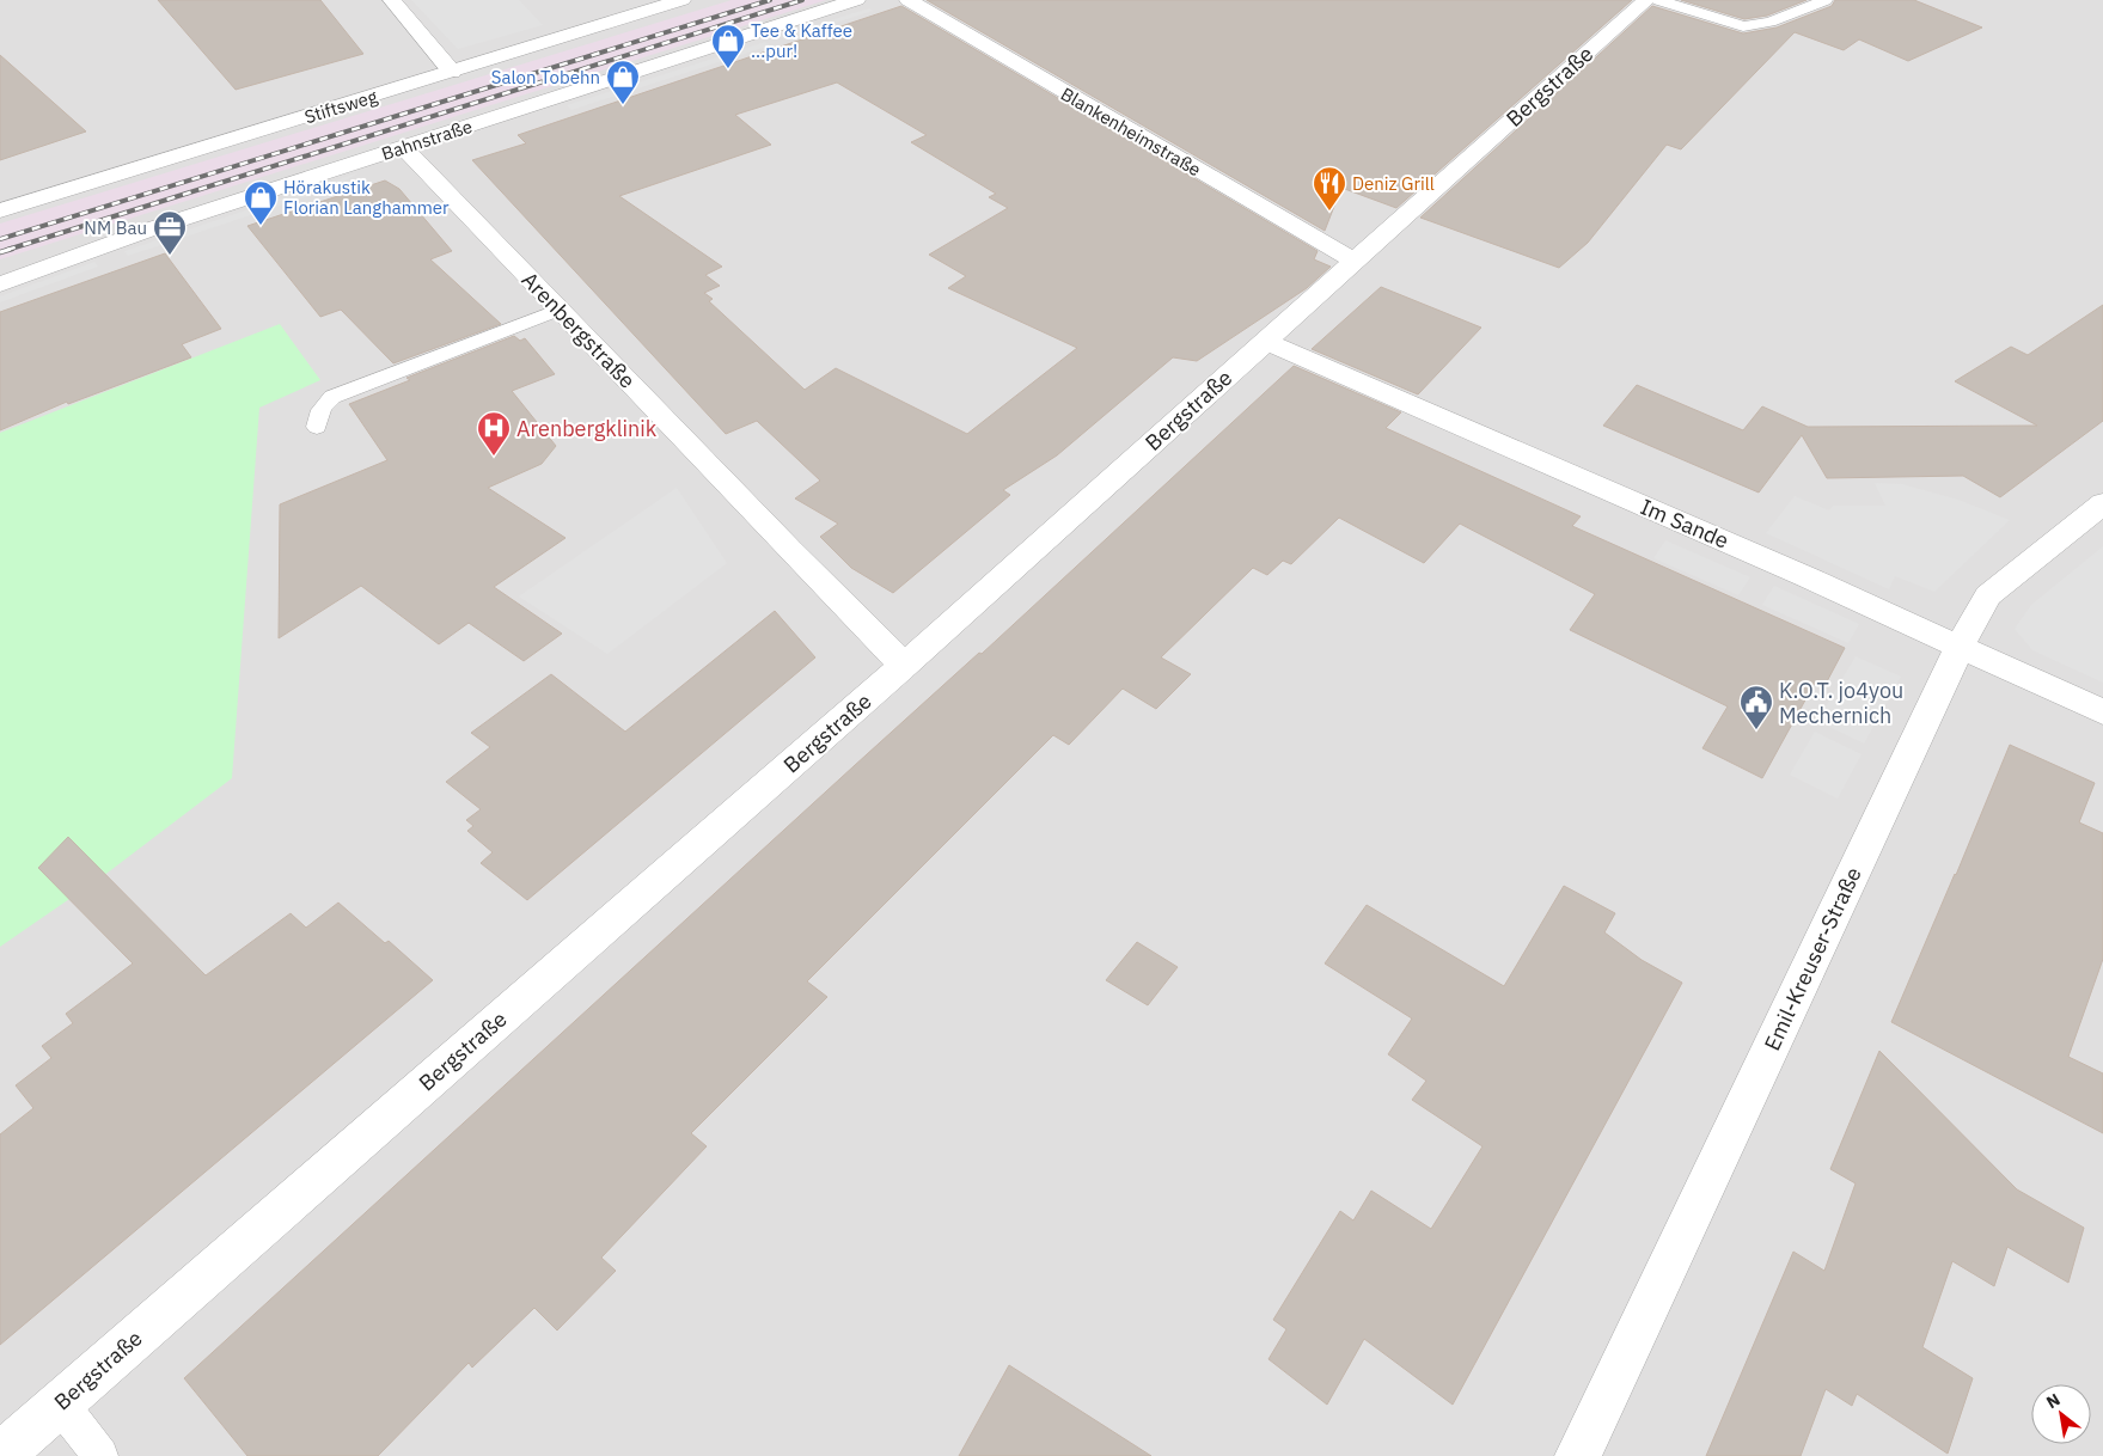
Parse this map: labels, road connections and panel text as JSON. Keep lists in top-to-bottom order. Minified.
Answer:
{"streets":{"street":["Bergstraße","Stiftsweg","Blankenheimstraße","Bahnstraße","Arenbergstraße","Im Sande","Emil-Kreuser-Straße"]},"crossings":[["Bergstraße","Blankenheimstraße"],["Bergstraße","Arenbergstraße"],["Bergstraße","Im Sande"],["Bahnstraße","Arenbergstraße"],["Im Sande","Emil-Kreuser-Straße"]],"places":{"shop":["Tee & Kaffee ...pur!","Salon Tobehn","Hörakustik Florian Langhammer"],"restaurant":["Deniz Grill"],"office":["NM Bau"],"hospital":["Arenbergklinik"],"public building":["K.O.T. jo4you Mechernich"]},"north":"top left"}
